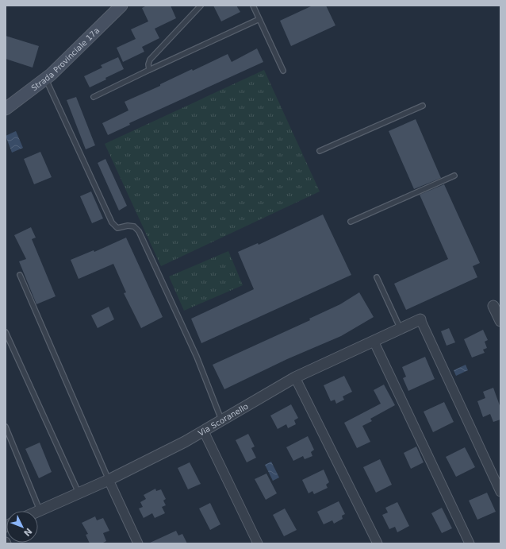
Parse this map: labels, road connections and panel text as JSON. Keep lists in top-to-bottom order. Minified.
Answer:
{"streets":{"main road":["Strada Provinciale 17a"],"street":["Via Scoranello"]},"north":"bottom right"}
